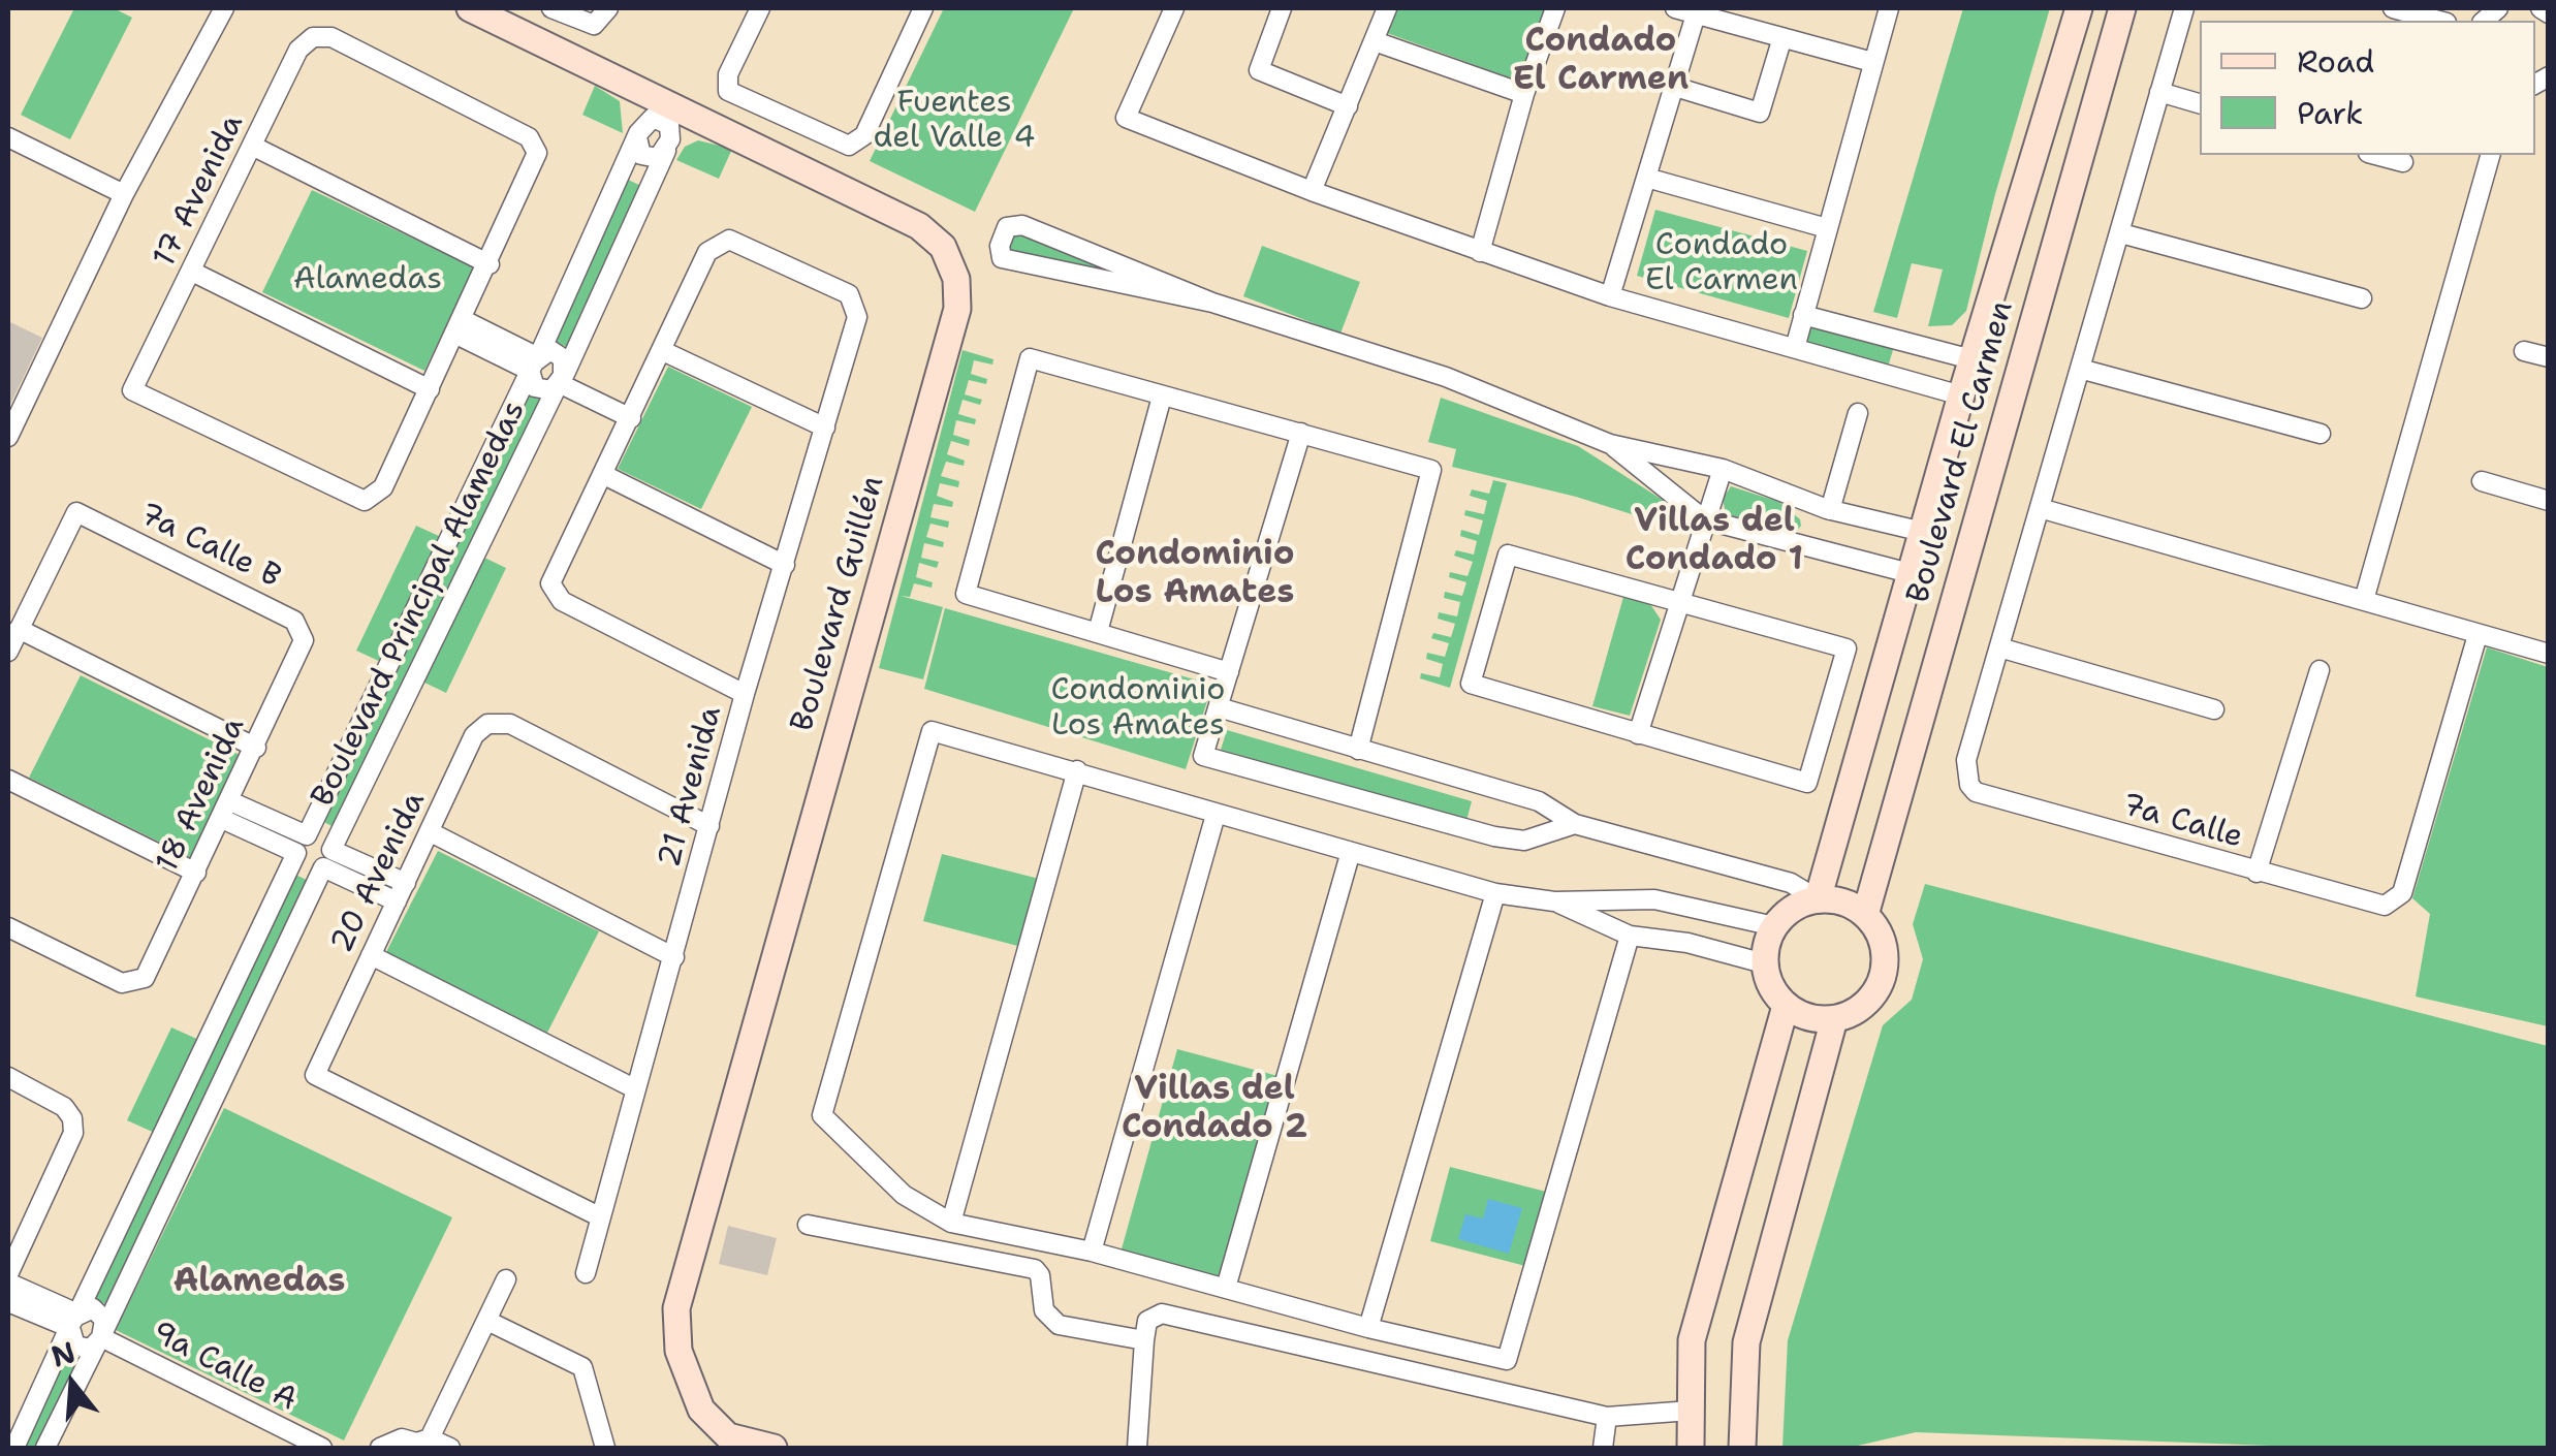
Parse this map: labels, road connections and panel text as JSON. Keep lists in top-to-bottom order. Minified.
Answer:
{"streets":{"main road":["Boulevard El Carmen","Boulevard Guillén"],"street":["17 Avenida","7a Calle B","Boulevard Principal Alamedas","21 Avenida","18 Avenida","7a Calle","20 Avenida","9a Calle A"]},"crossings":[["7a Calle B","18 Avenida"],["Boulevard Principal Alamedas","9a Calle A"],["21 Avenida","20 Avenida"]],"districts":["Condado El Carmen","Villas del Condado 1","Condominio Los Amates","Villas del Condado 2","Alamedas"],"parks":["Fuentes del Valle 4","Condado El Carmen","Alamedas","Condominio Los Amates"],"legend":["Road","Park"],"north":"top"}
